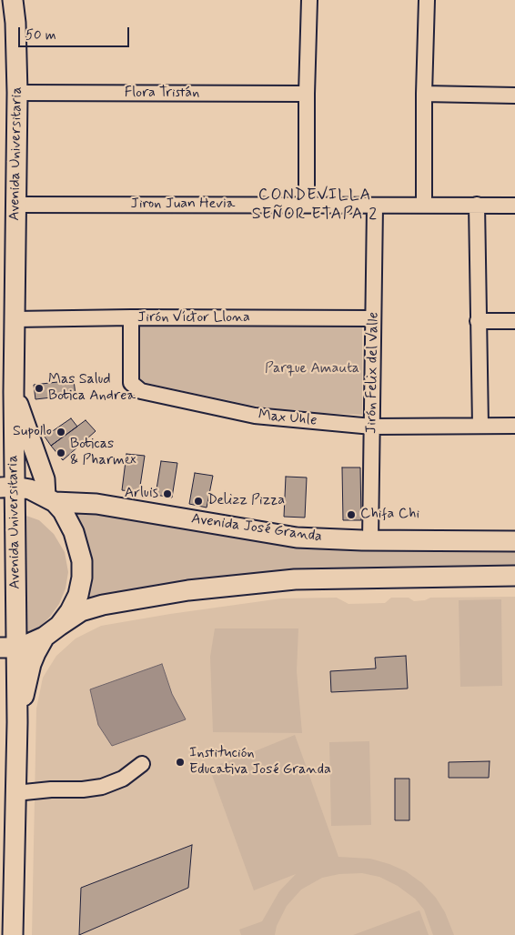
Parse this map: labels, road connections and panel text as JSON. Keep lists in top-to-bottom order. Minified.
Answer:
{"streets":{"main road":["Avenida Universitaria","Avenida José Granda"],"street":["Flora Tristán","Jiron Juan Hevia","Jirón Víctor Llona","Jirón Felix del Valle","Max Uhle"]},"crossings":[["Flora Tristán","Avenida Universitaria"],["Avenida Universitaria","Jiron Juan Hevia"],["Avenida Universitaria","Jirón Víctor Llona"],["Jiron Juan Hevia","Jirón Felix del Valle"],["Jirón Víctor Llona","Jirón Felix del Valle"],["Jirón Víctor Llona","Max Uhle"],["Jirón Felix del Valle","Max Uhle"],["Jirón Felix del Valle","Avenida José Granda"]],"districts":["CONDEVILLA SEÑOR ETAPA 2"],"parks":["Parque Amauta"],"places":["Mas Salud Botica Andrea","Supollo","Boticas & Pharmex","Arluis","Delizz Pizza","Chifa Chi","Institución Educativa José Granda"],"scale_bar":"50 m"}
